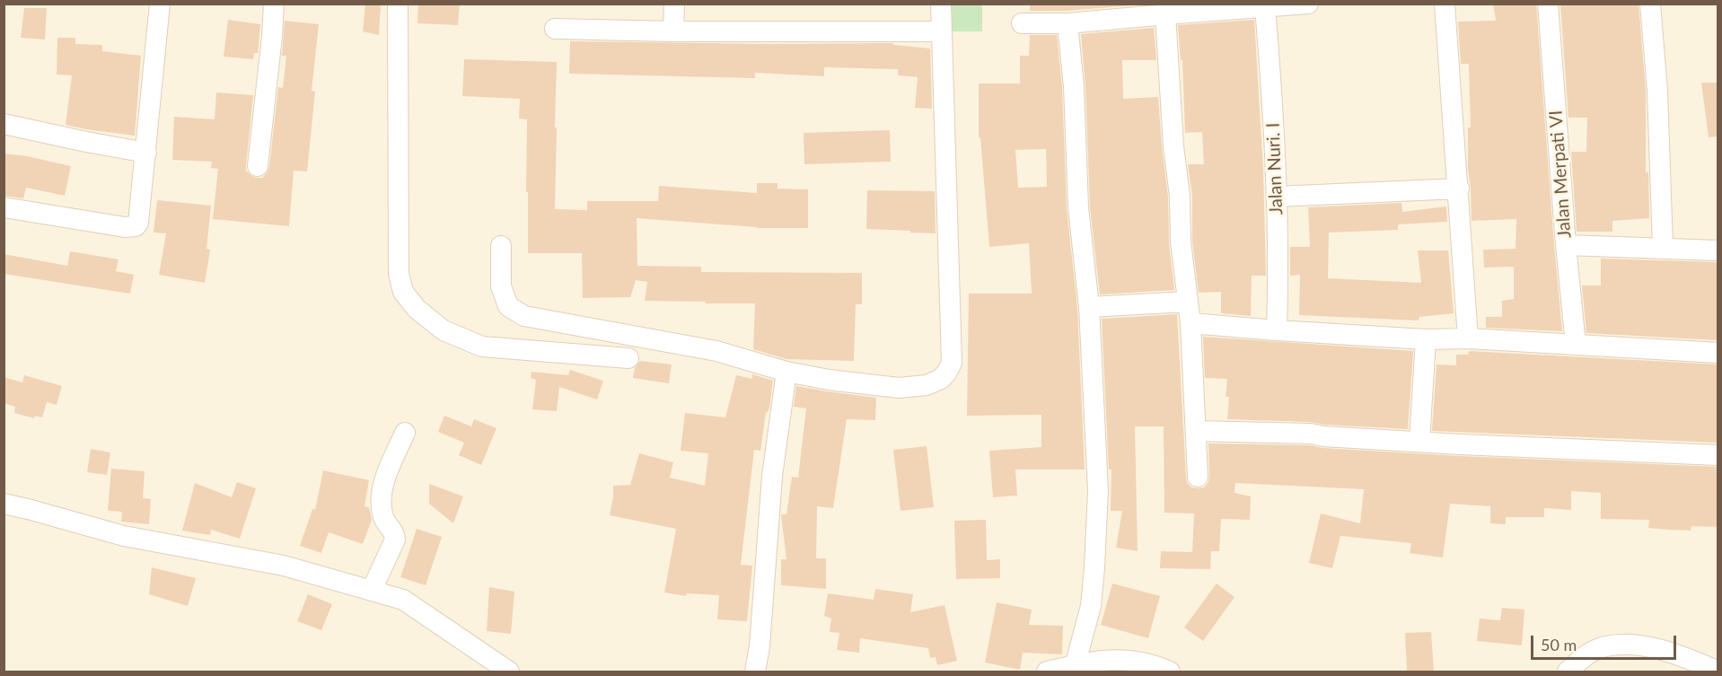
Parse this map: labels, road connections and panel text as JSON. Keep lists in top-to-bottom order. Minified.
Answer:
{"streets":{"street":["Jalan Nuri. I","Jalan Merpati VI"]},"scale_bar":"50 m"}
